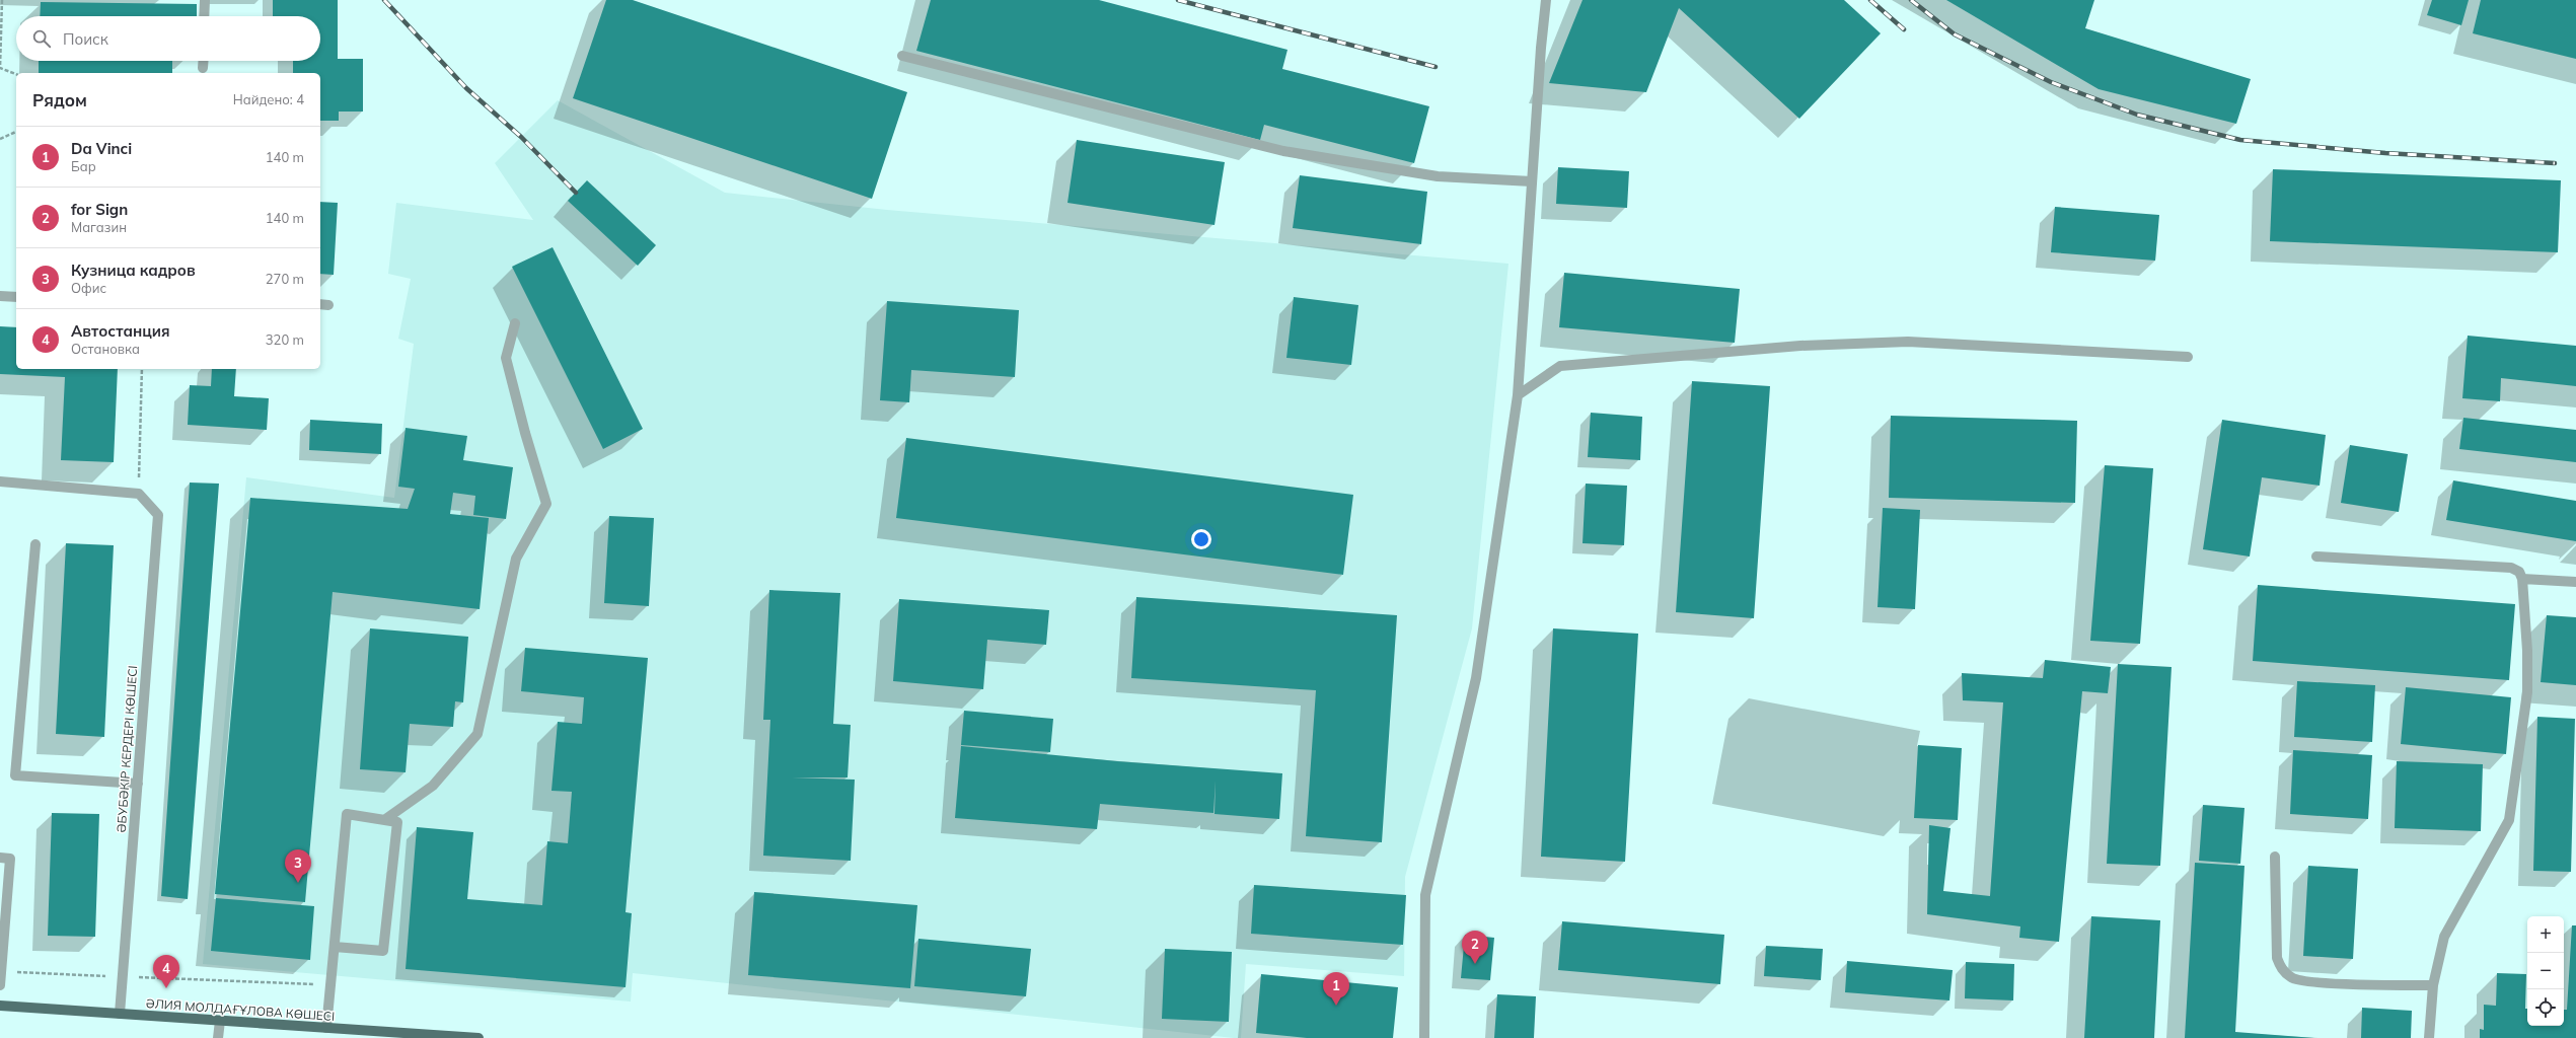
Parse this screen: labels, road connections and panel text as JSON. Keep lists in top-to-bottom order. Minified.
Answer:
{"streets":{"main road":["ӘЛИЯ МОЛДАҒҰЛОВА КӨШЕСІ"],"street":["ӘБУБӘКІР КЕРДЕРІ КӨШЕСІ"]},"crossings":[["ӘБУБӘКІР КЕРДЕРІ КӨШЕСІ","ӘЛИЯ МОЛДАҒҰЛОВА КӨШЕСІ"]],"page":{"search":"Поиск","heading":["Рядом","Найдено: 4"],"list":[{"mark":"1","name":"Da Vinci","note":"Бар","value":"140 m"},{"mark":"2","name":"for Sign","note":"Магазин","value":"140 m"},{"mark":"3","name":"Кузница кадров","note":"Офис","value":"270 m"},{"mark":"4","name":"Автостанция","note":"Остановка","value":"320 m"}],"pins":["3","2","4","1"],"map_buttons":["+","−"]}}
